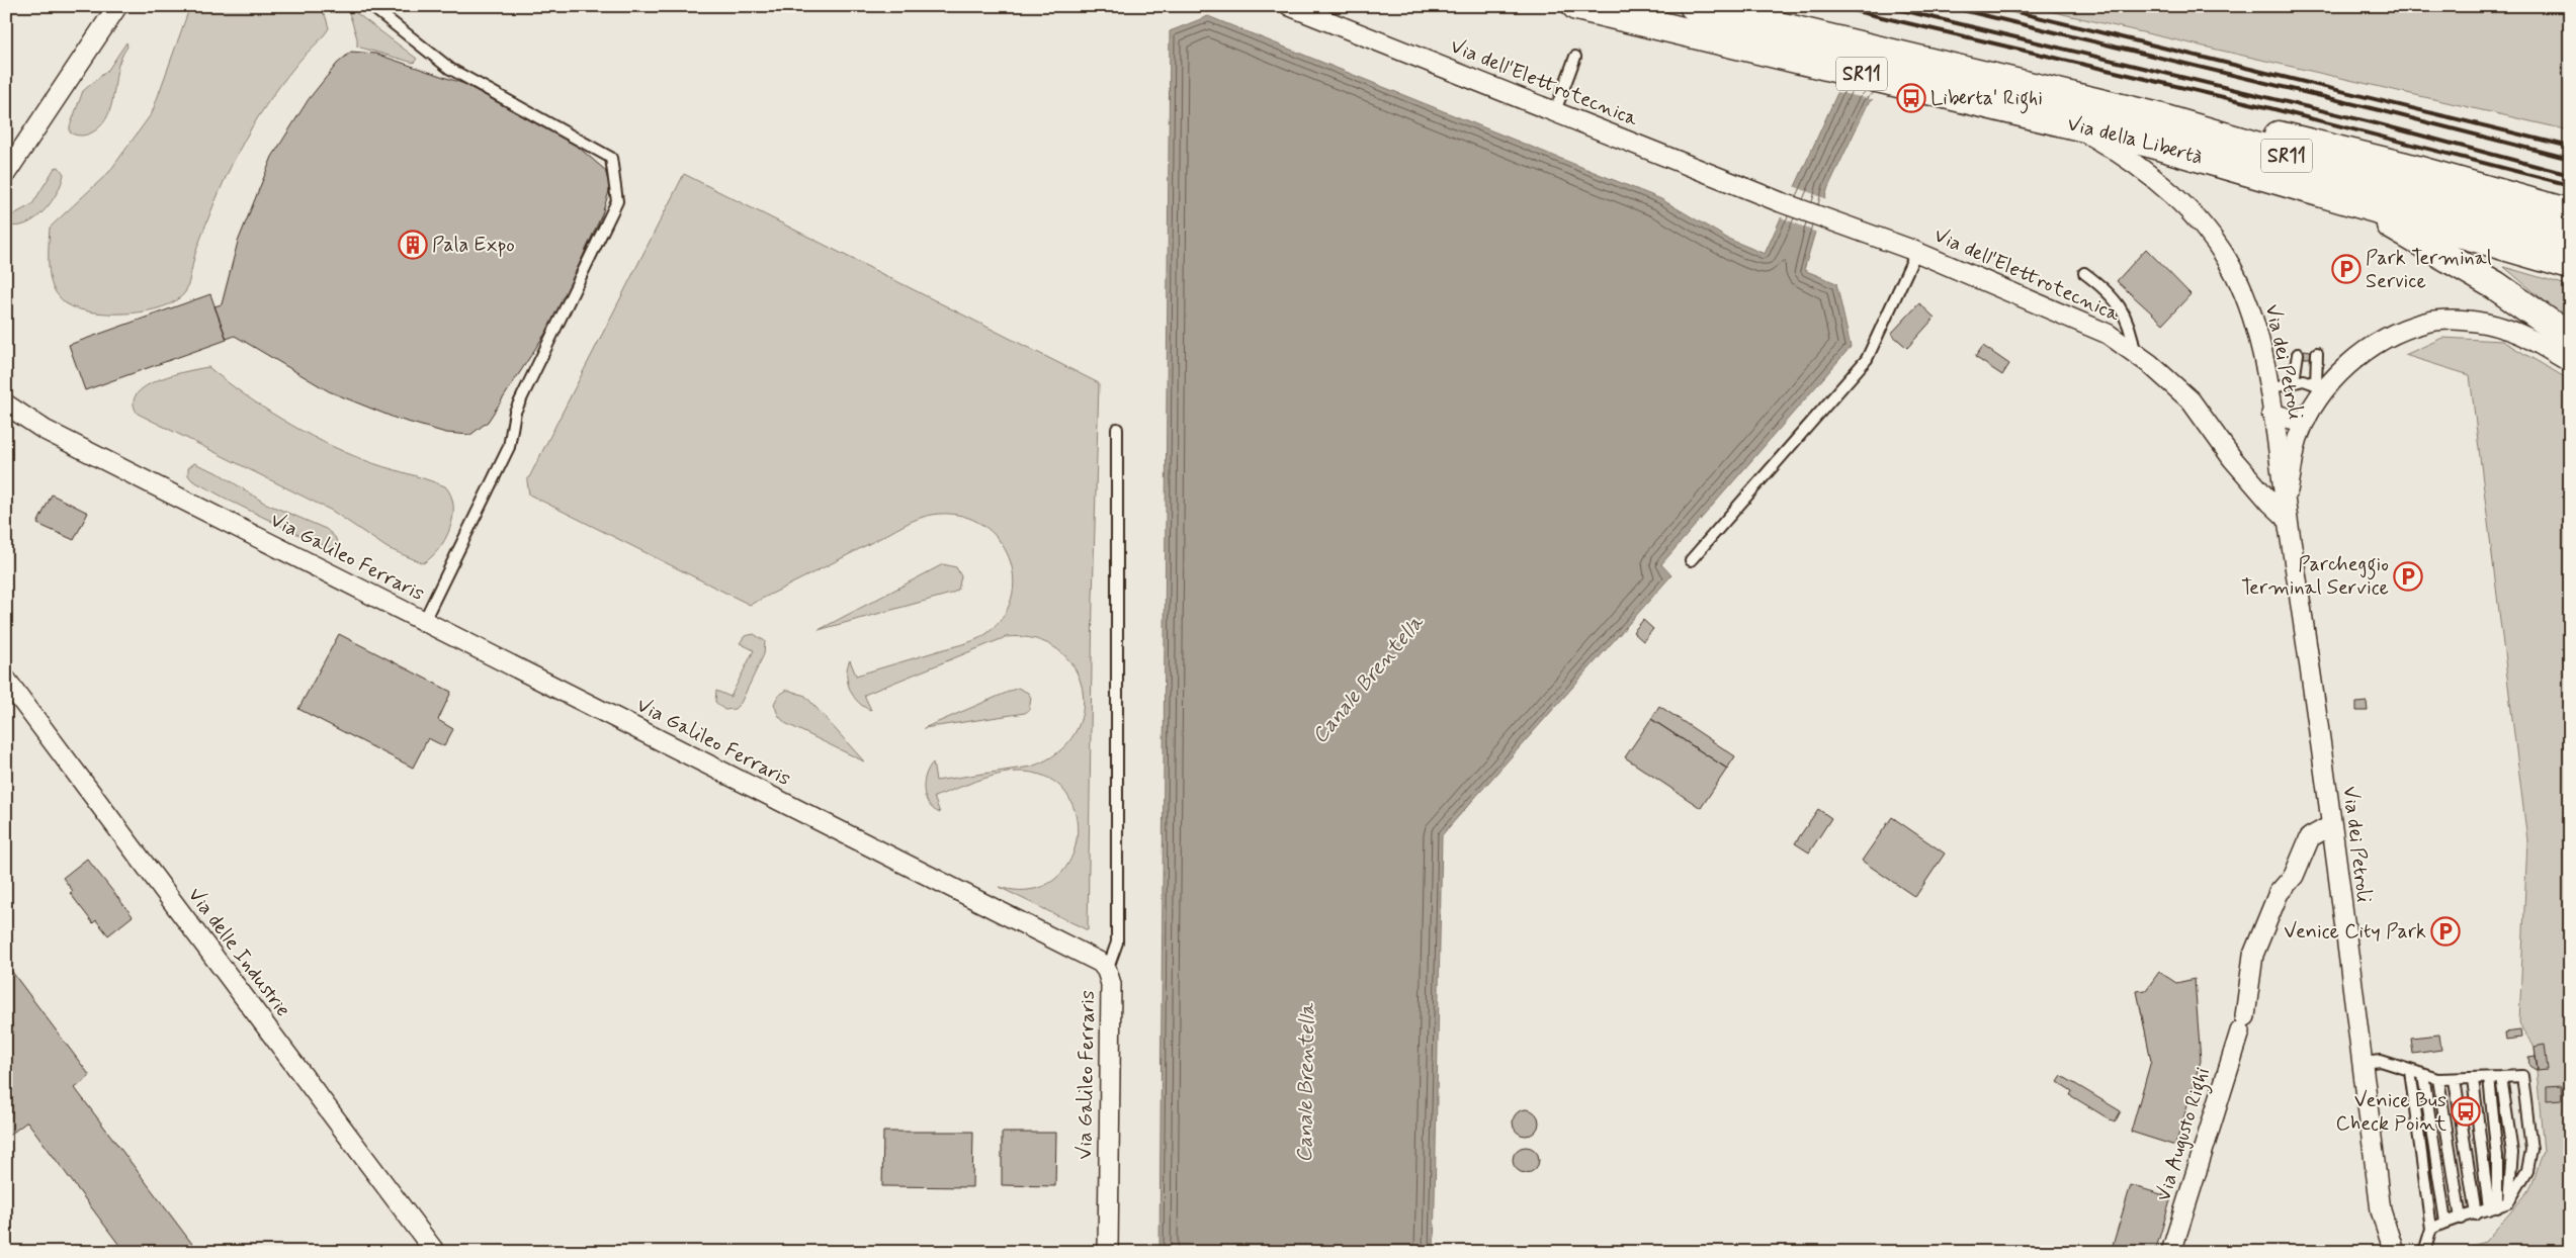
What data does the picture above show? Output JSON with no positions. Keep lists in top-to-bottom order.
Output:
{
  "streets": {
    "highway": ["SR11", "Via della Libertà"],
    "street": [
      "Via dell'Elettrotecnica",
      "Via dei Petroli",
      "Via Galileo Ferraris",
      "Via delle Industrie",
      "Via Augusto Righi"
    ]
  },
  "crossings": [
    ["Via dell'Elettrotecnica", "Via dei Petroli"],
    ["Via della Libertà", "Via dei Petroli"],
    ["Via dei Petroli", "Via Augusto Righi"]
  ],
  "water": ["Canale Brentella"],
  "places": {
    "bus stop": ["Liberta' Righi", "Venice Bus Check Point"],
    "building": ["Pala Expo"],
    "parking": ["Park Terminal Service", "Parcheggio Terminal Service", "Venice City Park"]
  }
}
